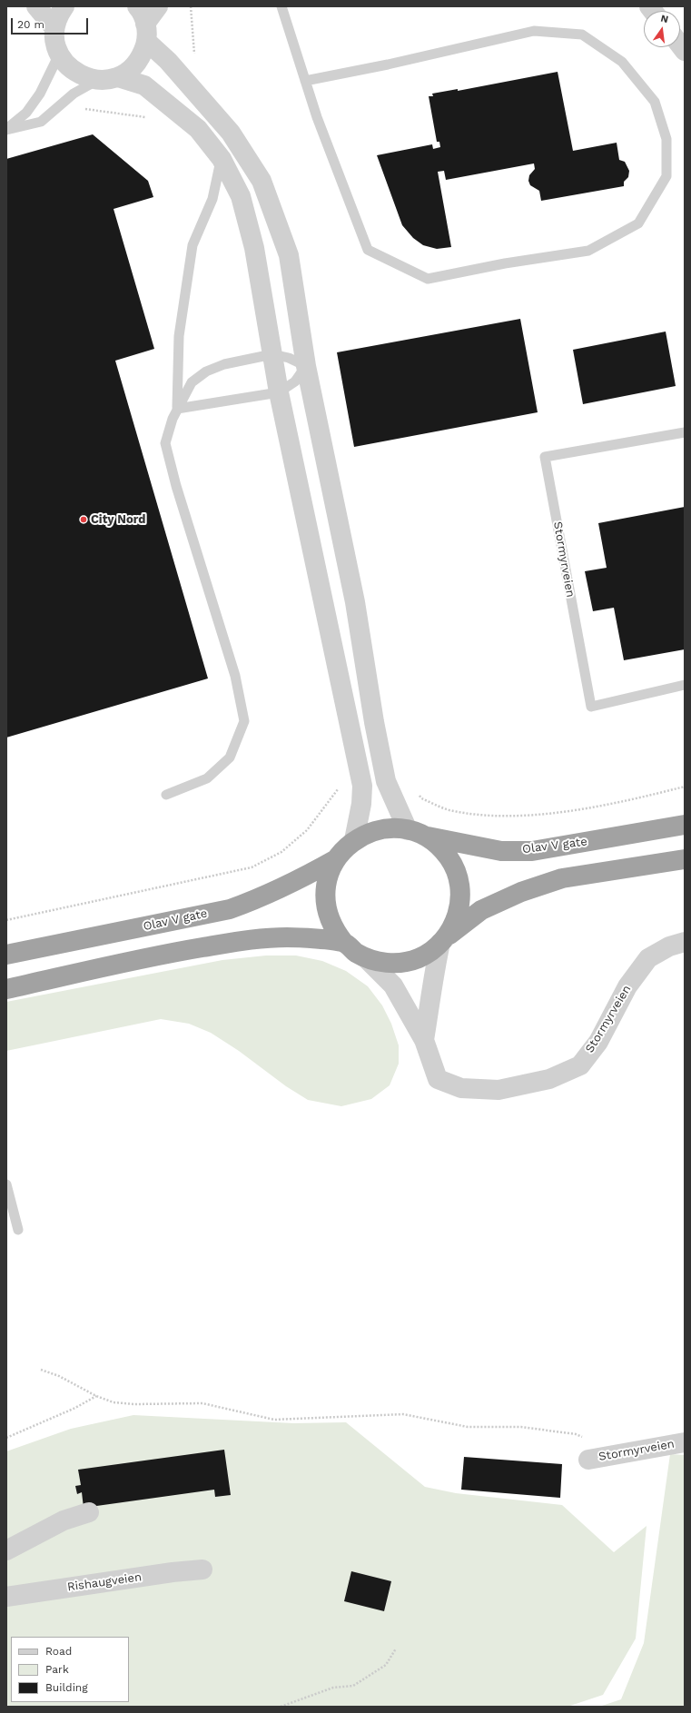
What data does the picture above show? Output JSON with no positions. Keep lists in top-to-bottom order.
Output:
{
  "streets": {
    "highway": ["Olav V gate"],
    "street": ["Stormyrveien", "Rishaugveien"]
  },
  "crossings": [
    ["Stormyrveien", "Olav V gate"]
  ],
  "places": ["City Nord"],
  "legend": ["Road", "Park", "Building"],
  "scale_bar": "20 m",
  "north": "top"
}
